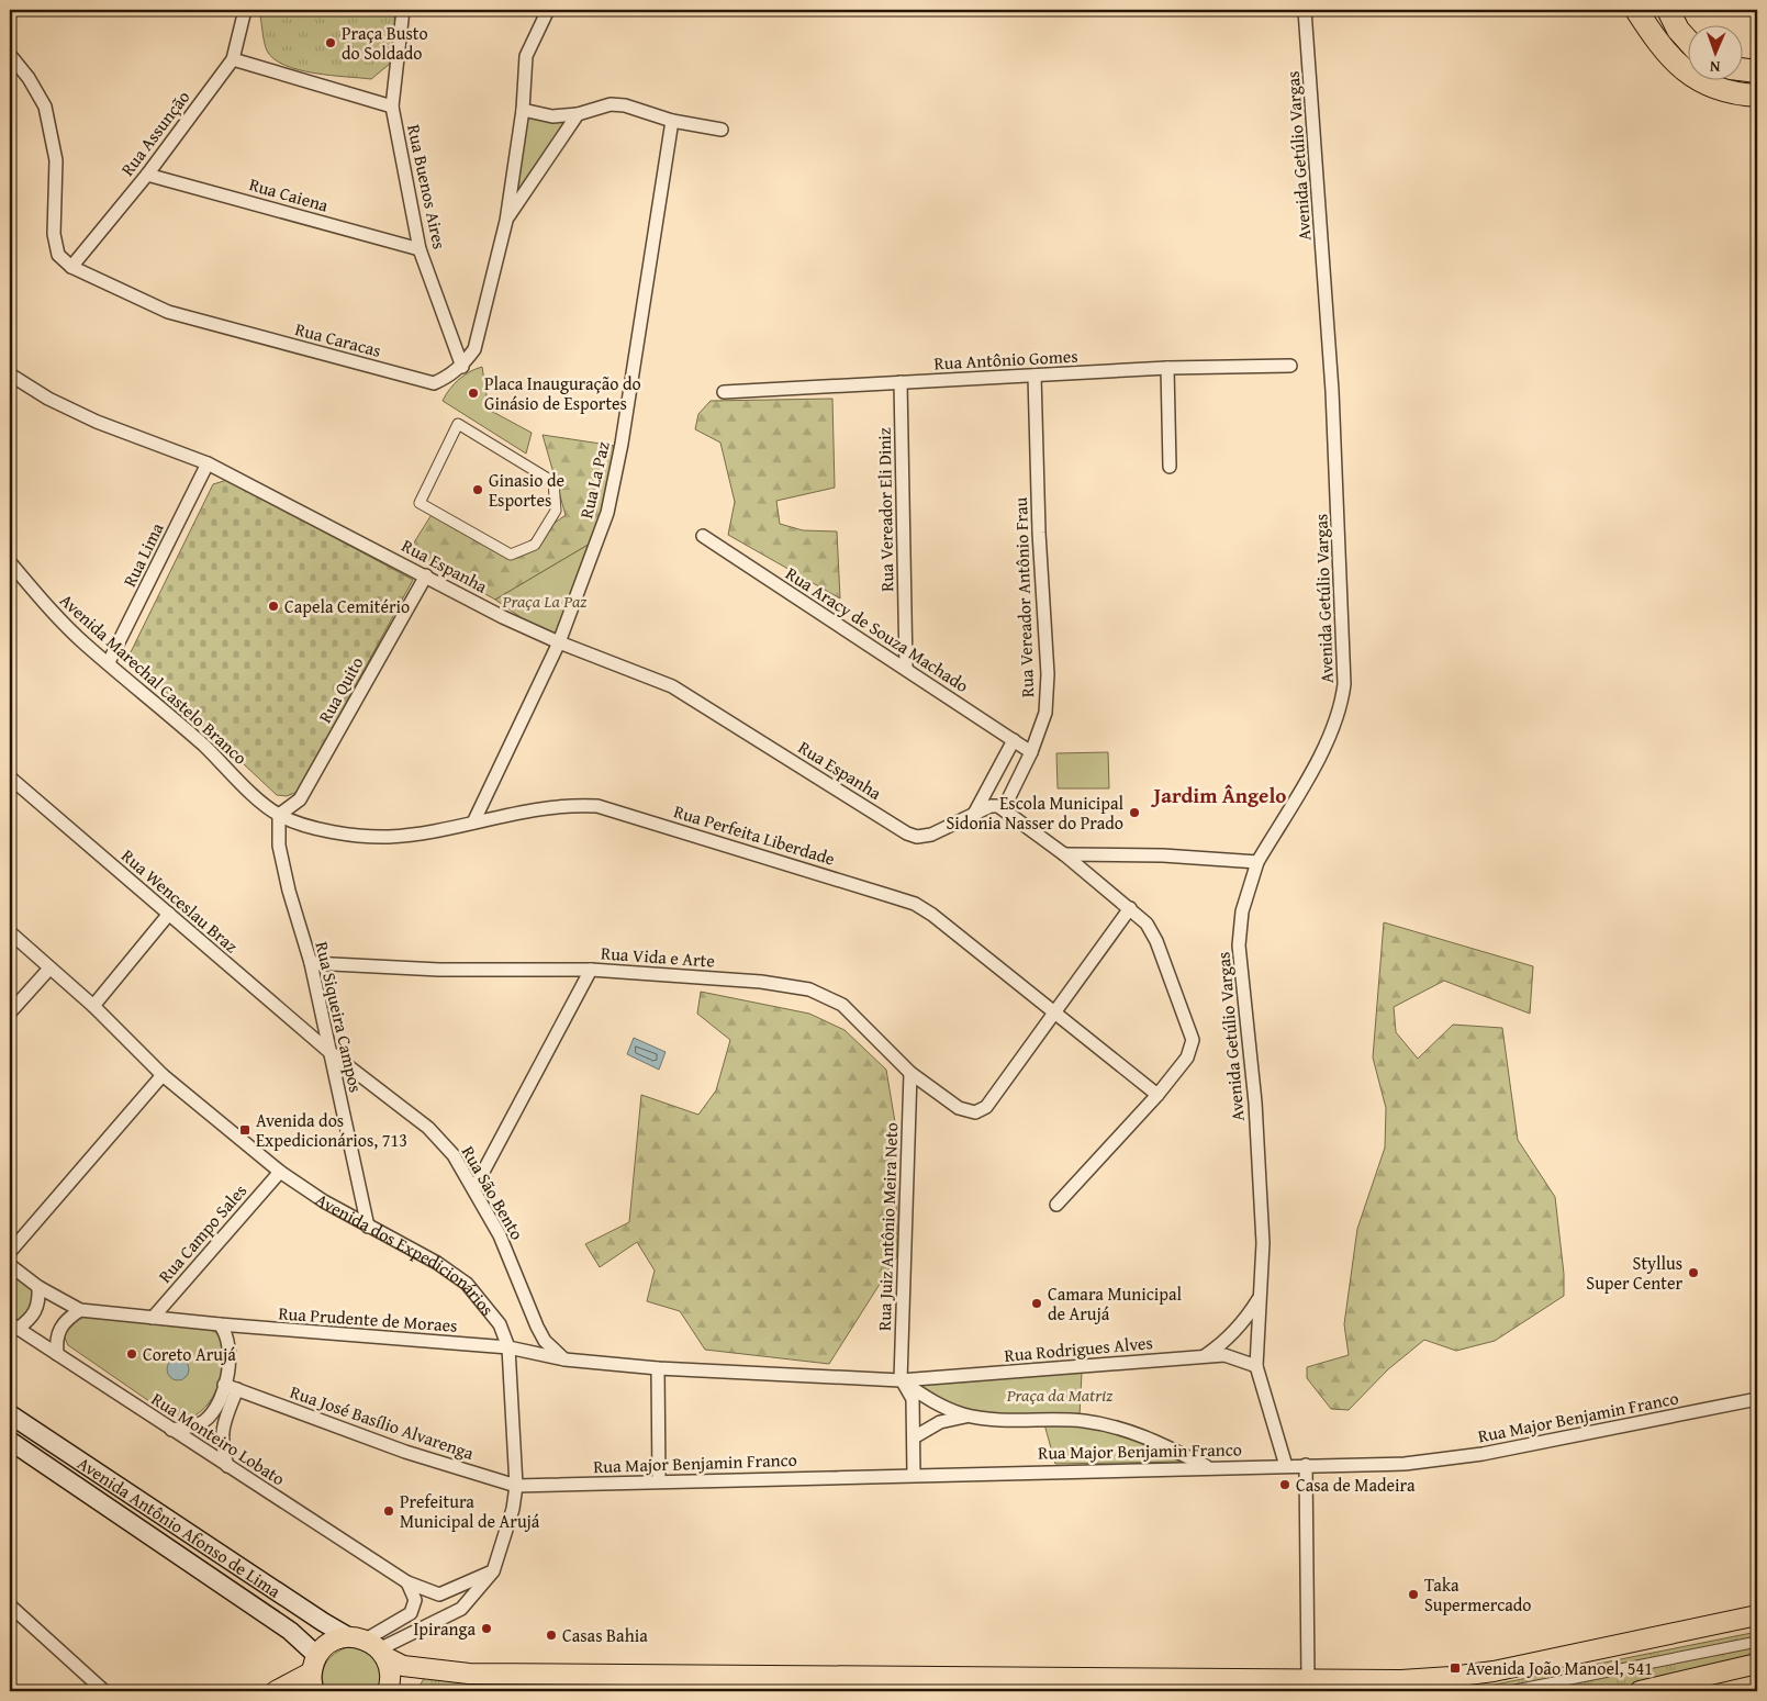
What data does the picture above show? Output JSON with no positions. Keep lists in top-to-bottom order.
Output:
{
  "streets": {
    "main road": ["Avenida Antônio Afonso de Lima"],
    "street": [
      "Rua Assunção",
      "Avenida Getúlio Vargas",
      "Rua Buenos Aires",
      "Rua Caiena",
      "Rua Caracas",
      "Rua Antônio Gomes",
      "Rua La Paz",
      "Rua Vereador Eli Diniz",
      "Rua Lima",
      "Rua Espanha",
      "Rua Vereador Antônio Frau",
      "Rua Aracy de Souza Machado",
      "Avenida Marechal Castelo Branco",
      "Rua Quito",
      "Rua Perfeita Liberdade",
      "Rua Wenceslau Braz",
      "Rua Vida e Arte",
      "Rua Siqueira Campos",
      "Rua São Bento",
      "Rua Juiz Antônio Meira Neto",
      "Rua Campo Sales",
      "Avenida dos Expedicionários",
      "Rua Prudente de Moraes",
      "Rua Rodrigues Alves",
      "Rua Major Benjamin Franco",
      "Rua José Basílio Alvarenga",
      "Rua Monteiro Lobato"
    ]
  },
  "crossings": [
    ["Rua Assunção", "Rua Caiena"],
    ["Rua Assunção", "Rua Caracas"],
    ["Avenida Getúlio Vargas", "Rua Rodrigues Alves"],
    ["Avenida Getúlio Vargas", "Rua Major Benjamin Franco"],
    ["Rua Buenos Aires", "Rua Caiena"],
    ["Rua Buenos Aires", "Rua Caracas"],
    ["Rua Antônio Gomes", "Rua Vereador Eli Diniz"],
    ["Rua Antônio Gomes", "Rua Vereador Antônio Frau"],
    ["Rua La Paz", "Rua Espanha"],
    ["Rua La Paz", "Rua Perfeita Liberdade"],
    ["Rua Vereador Eli Diniz", "Rua Aracy de Souza Machado"],
    ["Rua Lima", "Rua Espanha"],
    ["Rua Lima", "Avenida Marechal Castelo Branco"],
    ["Rua Espanha", "Rua Vereador Antônio Frau"],
    ["Rua Espanha", "Rua Quito"],
    ["Rua Vereador Antônio Frau", "Rua Aracy de Souza Machado"],
    ["Avenida Marechal Castelo Branco", "Rua Quito"],
    ["Avenida Marechal Castelo Branco", "Rua Perfeita Liberdade"],
    ["Avenida Marechal Castelo Branco", "Rua Siqueira Campos"],
    ["Rua Quito", "Rua Perfeita Liberdade"],
    ["Rua Quito", "Rua Siqueira Campos"],
    ["Rua Perfeita Liberdade", "Rua Vida e Arte"],
    ["Rua Perfeita Liberdade", "Rua Siqueira Campos"],
    ["Rua Wenceslau Braz", "Rua Siqueira Campos"],
    ["Rua Wenceslau Braz", "Rua São Bento"],
    ["Rua Vida e Arte", "Rua Siqueira Campos"],
    ["Rua Vida e Arte", "Rua Juiz Antônio Meira Neto"],
    ["Rua Siqueira Campos", "Rua São Bento"],
    ["Rua Siqueira Campos", "Avenida dos Expedicionários"],
    ["Rua São Bento", "Rua Prudente de Moraes"],
    ["Rua Juiz Antônio Meira Neto", "Rua Prudente de Moraes"],
    ["Rua Juiz Antônio Meira Neto", "Rua Rodrigues Alves"],
    ["Rua Campo Sales", "Avenida dos Expedicionários"],
    ["Rua Campo Sales", "Rua Prudente de Moraes"],
    ["Avenida dos Expedicionários", "Rua Prudente de Moraes"],
    ["Avenida dos Expedicionários", "Rua Major Benjamin Franco"],
    ["Avenida dos Expedicionários", "Rua José Basílio Alvarenga"],
    ["Avenida dos Expedicionários", "Rua Monteiro Lobato"],
    ["Avenida dos Expedicionários", "Avenida Antônio Afonso de Lima"],
    ["Rua Prudente de Moraes", "Rua Rodrigues Alves"],
    ["Rua Major Benjamin Franco", "Rua José Basílio Alvarenga"]
  ],
  "districts": ["Jardim Ângelo"],
  "parks": ["Praça La Paz", "Praça da Matriz"],
  "places": {
    "other": [
      "Praça Busto do Soldado",
      "Placa Inauguração do Ginásio de Esportes",
      "Ginasio de Esportes",
      "Capela Cemitério",
      "Escola Municipal Sidonia Nasser do Prado",
      "Styllus Super Center",
      "Camara Municipal de Arujá",
      "Coreto Arujá",
      "Casa de Madeira",
      "Prefeitura Municipal de Arujá",
      "Taka Supermercado",
      "Ipiranga",
      "Casas Bahia"
    ],
    "transit": ["Avenida dos Expedicionários, 713", "Avenida João Manoel, 541"]
  },
  "north": "bottom"
}
